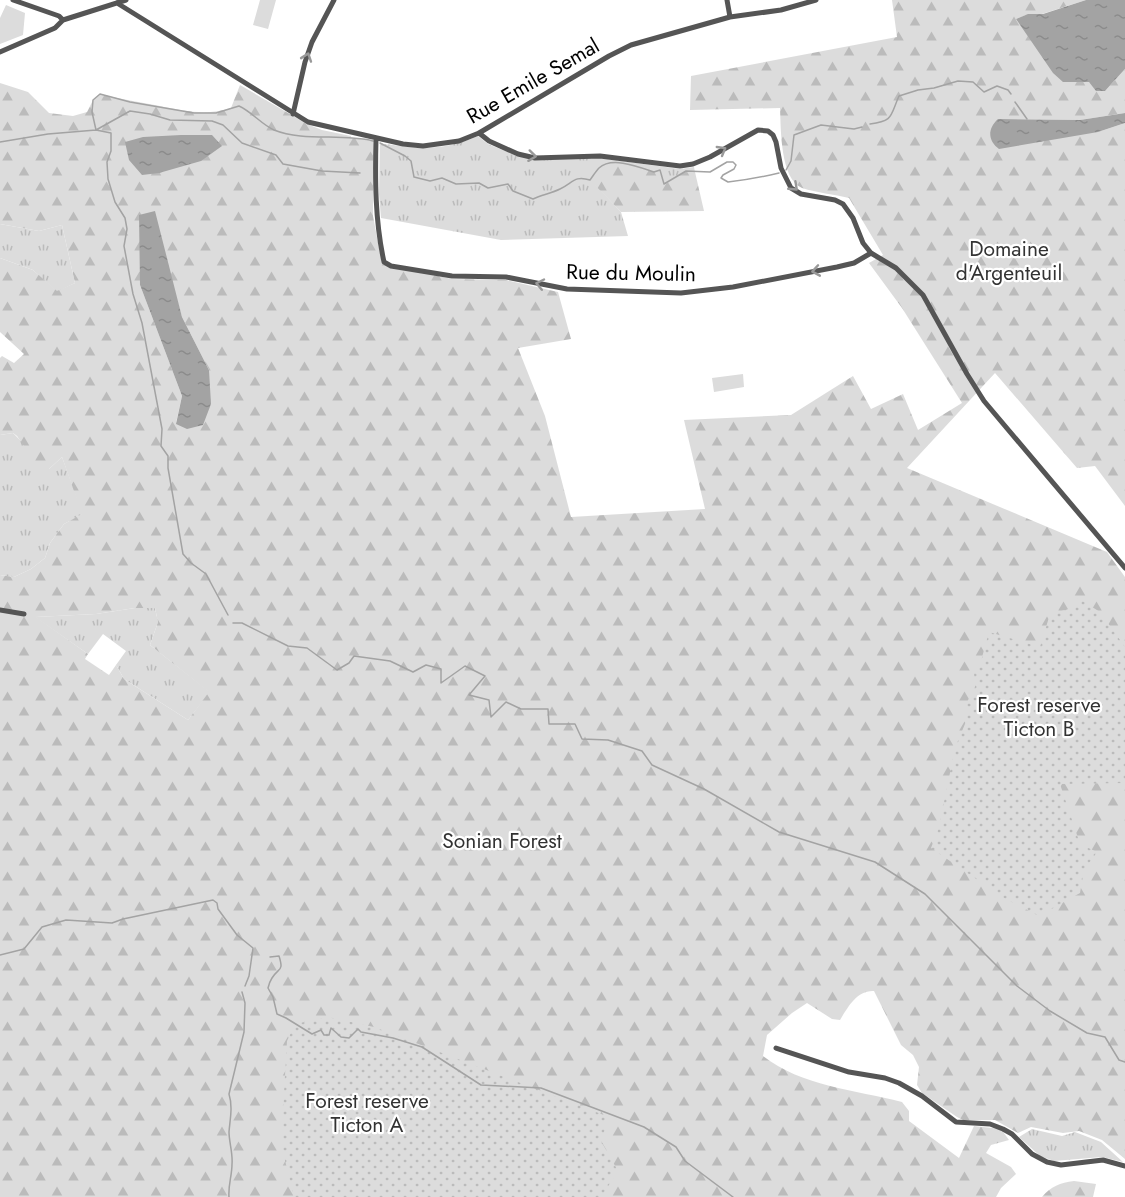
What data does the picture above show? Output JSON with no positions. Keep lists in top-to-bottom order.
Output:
{
  "streets": {
    "street": ["Rue Emile Semal", "Rue du Moulin"]
  },
  "crossings": [
    ["Rue Emile Semal", "Rue du Moulin"]
  ],
  "one_way": ["Rue du Moulin"],
  "parks": [
    "Domaine d'Argenteuil",
    "Forest reserve Ticton B",
    "Sonian Forest",
    "Forest reserve Ticton A"
  ]
}
